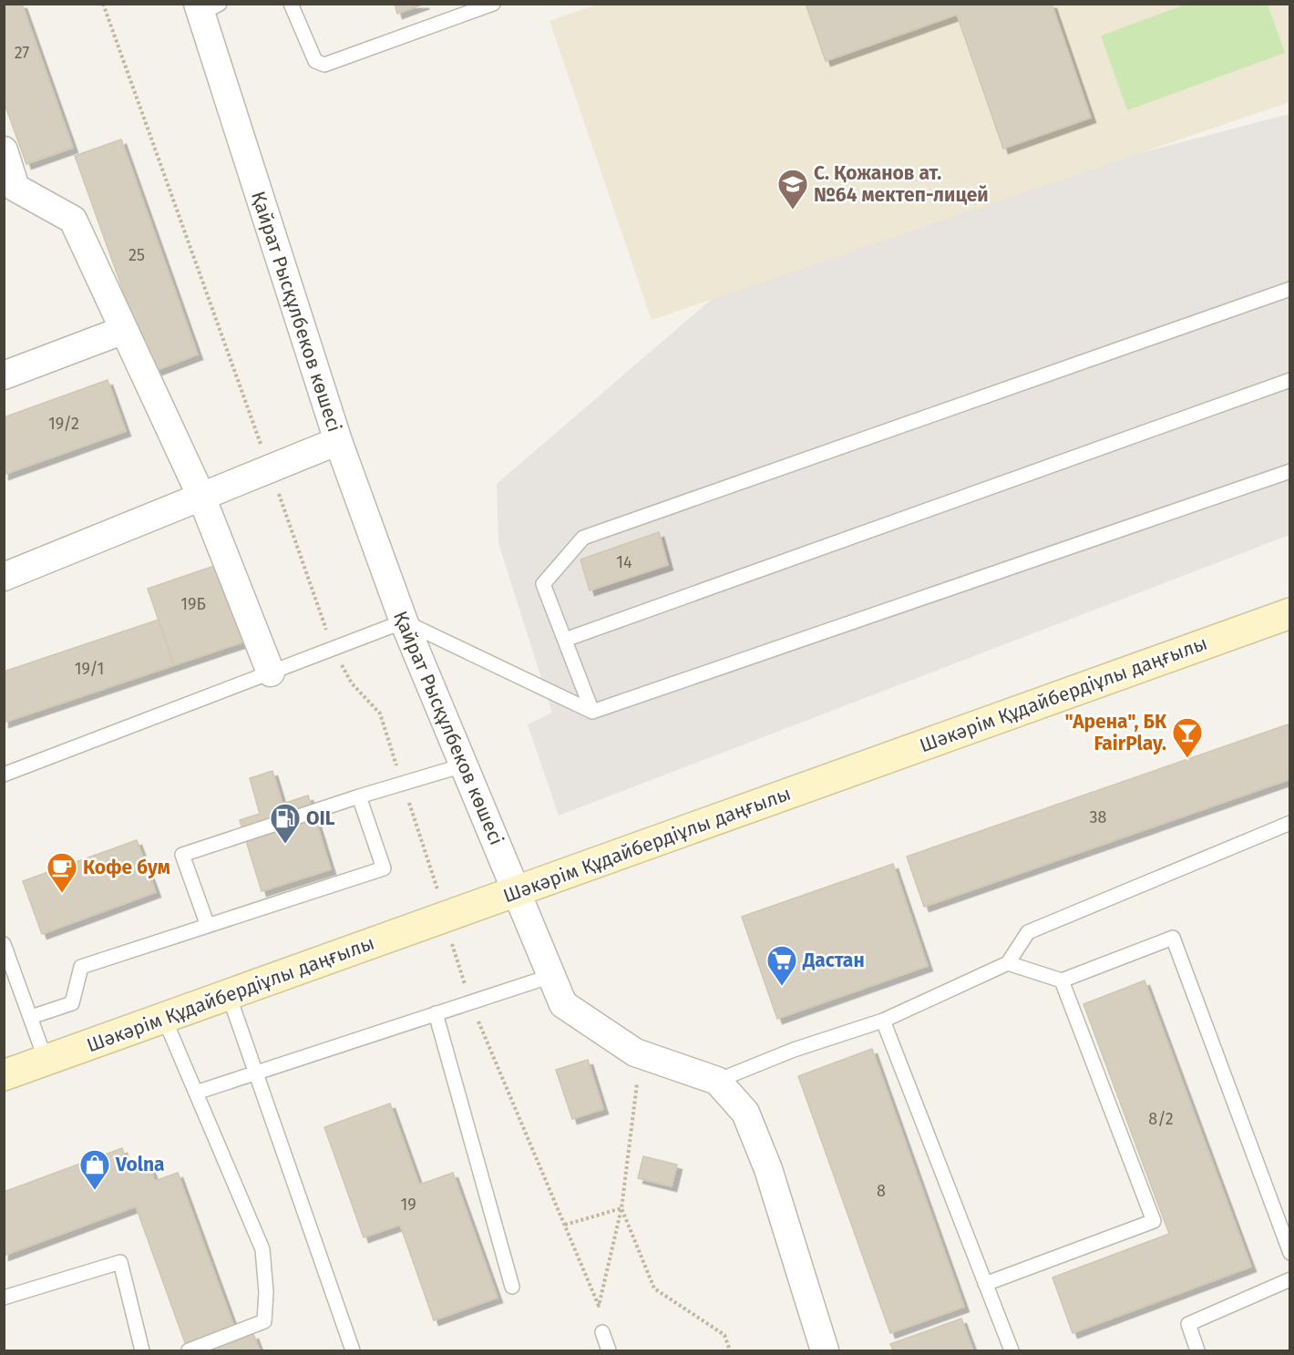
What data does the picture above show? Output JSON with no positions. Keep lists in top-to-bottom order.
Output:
{
  "streets": {
    "main road": ["Шәкәрім Құдайбердіұлы даңғылы"],
    "street": ["Қайрат Рысқұлбеков көшесі"]
  },
  "crossings": [
    ["Қайрат Рысқұлбеков көшесі", "Шәкәрім Құдайбердіұлы даңғылы"]
  ],
  "places": {
    "school or university": ["С. Қожанов ат. №64 мектеп-лицей"],
    "bar": ["\"Арена\", БК FairPlay."],
    "fuel station": ["OIL"],
    "cafe": ["Кофе бум"],
    "supermarket": ["Дастан"],
    "shop": ["Volna"]
  },
  "house_numbers": [
    "27",
    "25",
    "19/2",
    "14",
    "19Б",
    "19/1",
    "38",
    "8/2",
    "8",
    "19"
  ]
}
